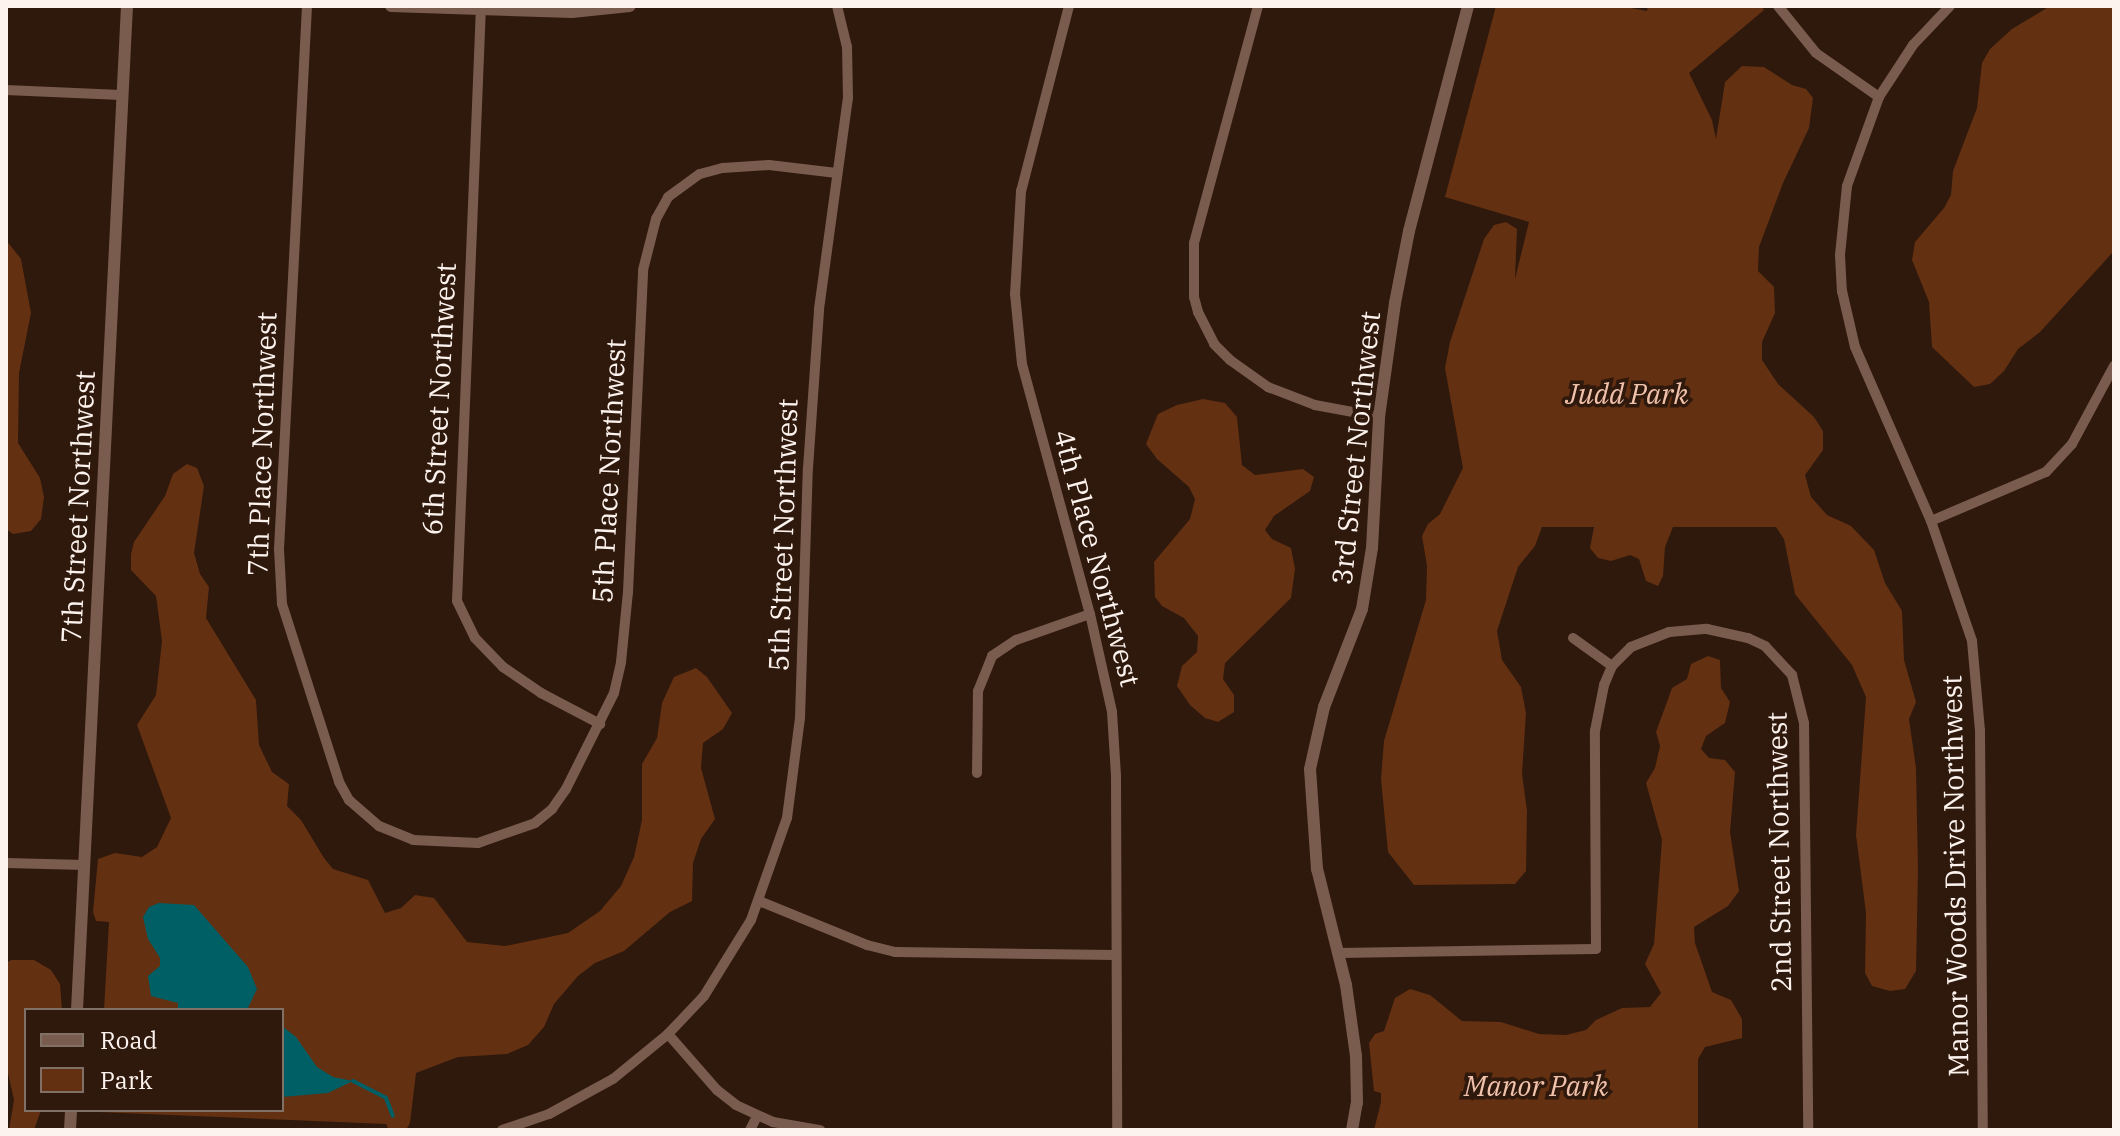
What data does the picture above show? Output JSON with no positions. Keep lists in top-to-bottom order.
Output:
{
  "streets": {
    "street": [
      "6th Street Northwest",
      "7th Place Northwest",
      "3rd Street Northwest",
      "5th Place Northwest",
      "7th Street Northwest",
      "5th Street Northwest",
      "4th Place Northwest",
      "2nd Street Northwest",
      "Manor Woods Drive Northwest"
    ]
  },
  "crossings": [
    ["6th Street Northwest", "5th Place Northwest"],
    ["7th Place Northwest", "5th Place Northwest"],
    ["5th Place Northwest", "5th Street Northwest"]
  ],
  "parks": ["Judd Park", "Manor Park"],
  "legend": ["Road", "Park"]
}
